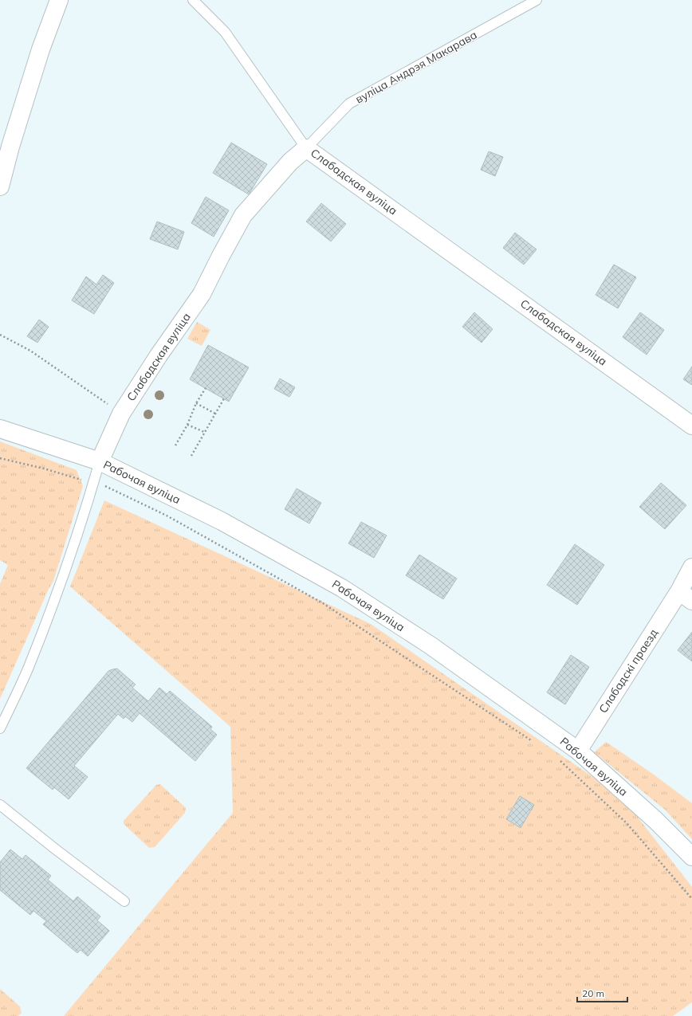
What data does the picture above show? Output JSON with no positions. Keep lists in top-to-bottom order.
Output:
{
  "streets": {
    "street": ["Слабадская вуліца", "Рабочая вуліца", "Слабадскі праезд"],
    "lane": ["вуліца Андрэя Макарава"]
  },
  "crossings": [
    ["вуліца Андрэя Макарава", "Слабадская вуліца"],
    ["Слабадская вуліца", "Рабочая вуліца"],
    ["Рабочая вуліца", "Слабадскі праезд"]
  ],
  "scale_bar": "20 m"
}
